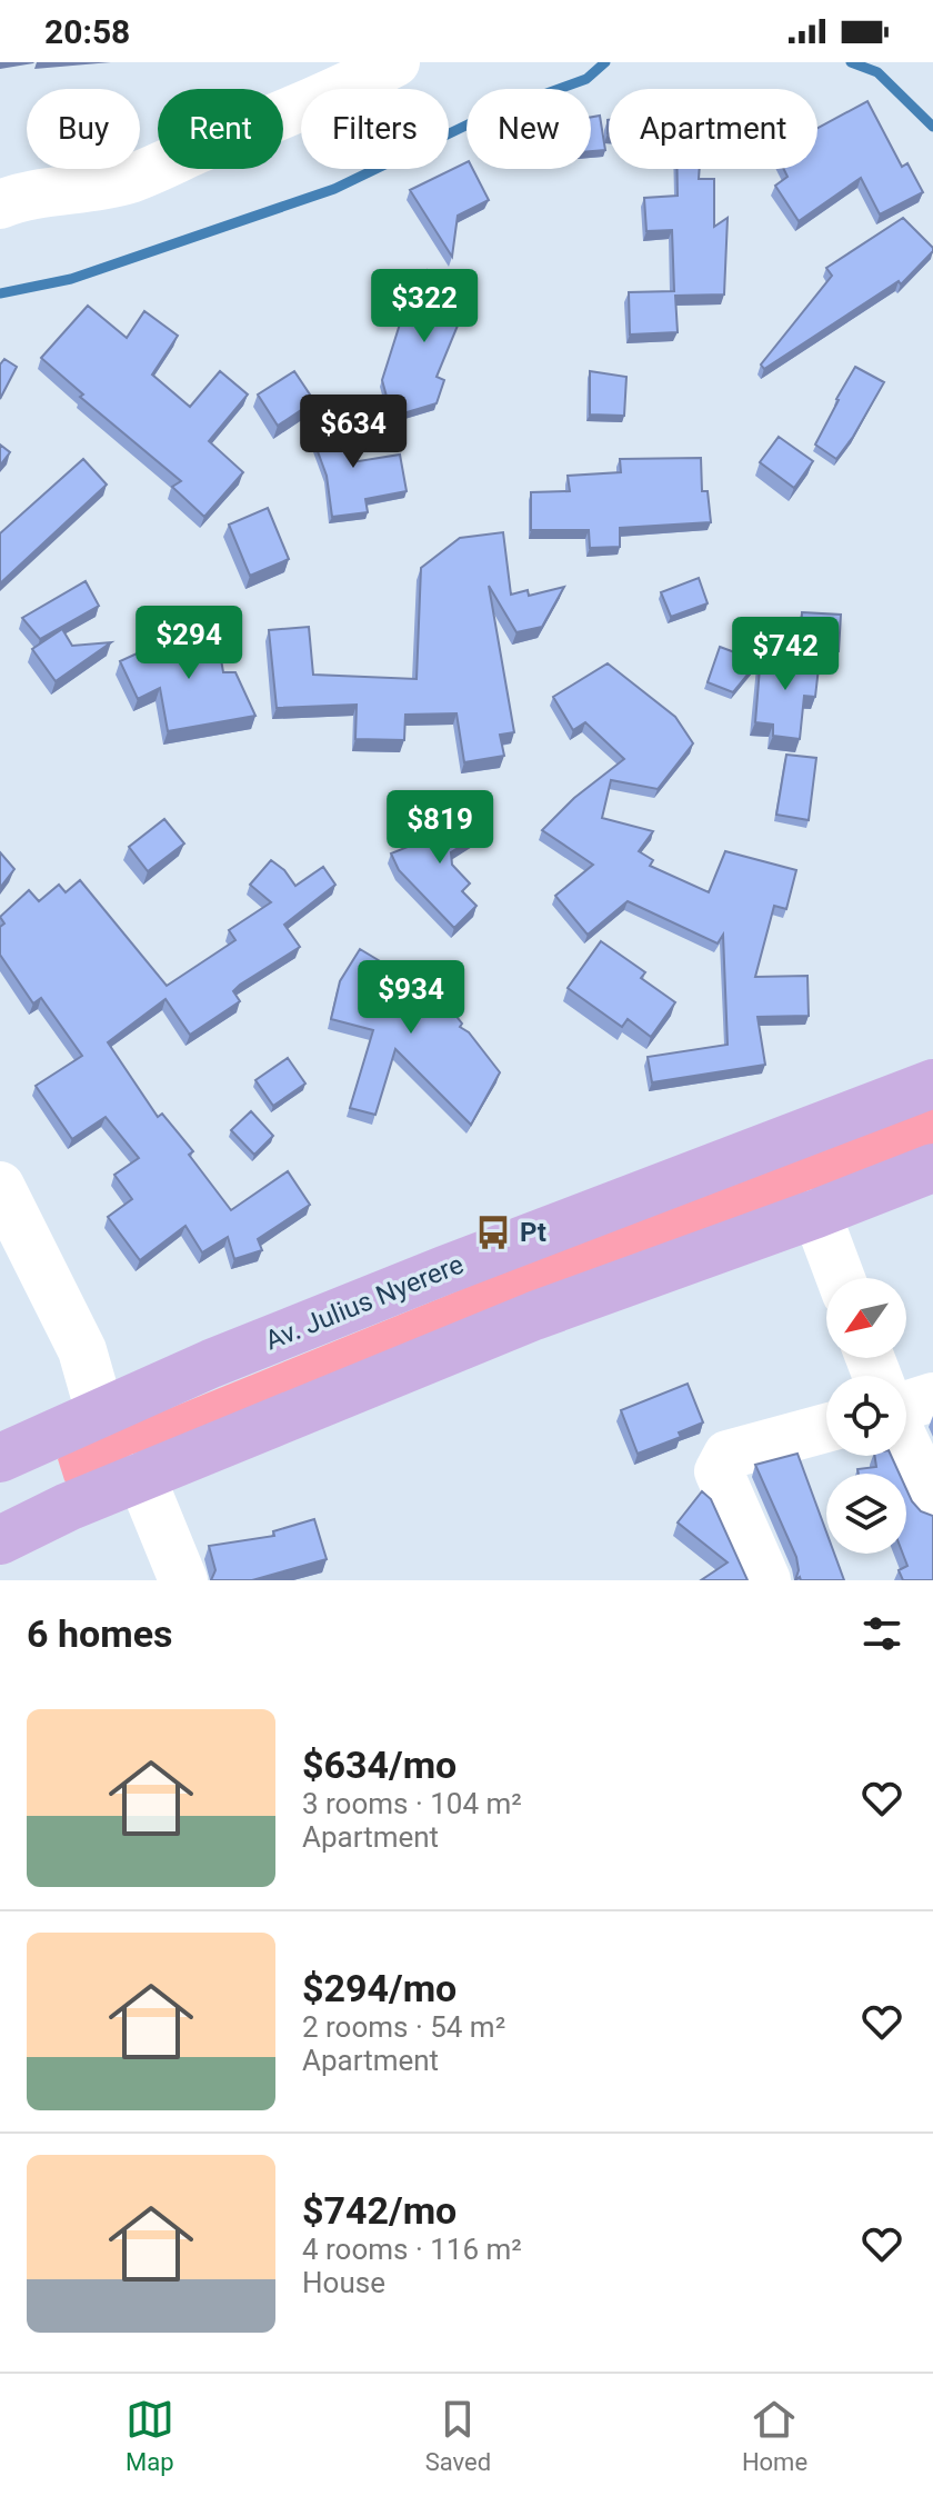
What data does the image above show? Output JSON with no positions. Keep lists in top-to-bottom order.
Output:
{
  "streets": {
    "main road": ["Av. Julius Nyerere"]
  },
  "places": {
    "bus stop": ["Pt"]
  },
  "north": "bottom left",
  "page": {
    "status": "20:58",
    "chip": [
      "Buy",
      "Rent",
      "Filters",
      "New",
      "Apartment"
    ],
    "price": [
      "$322",
      "$634",
      "$294",
      "$742",
      "$819",
      "$934"
    ],
    "heading": "6 homes",
    "list": [
      {
        "name": "$634/mo",
        "note": "3 rooms · 104 m² · Apartment"
      },
      {
        "name": "$294/mo",
        "note": "2 rooms · 54 m² · Apartment"
      },
      {
        "name": "$742/mo",
        "note": "4 rooms · 116 m² · House"
      }
    ],
    "tabs": ["Map", "Saved", "Home"]
  }
}
